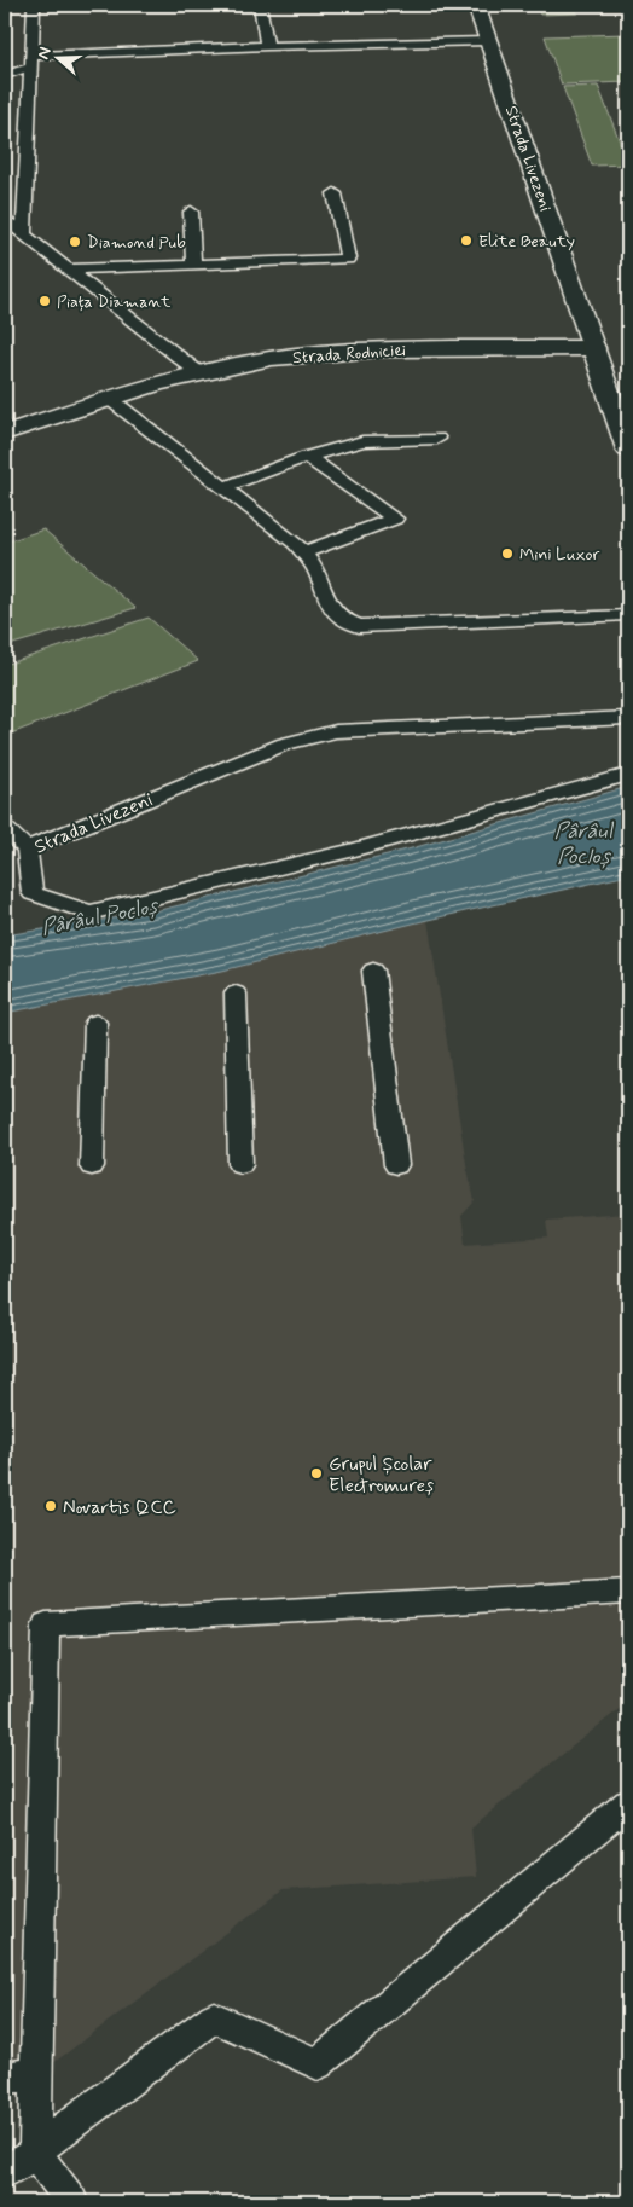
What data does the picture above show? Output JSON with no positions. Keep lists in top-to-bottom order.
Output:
{
  "streets": {
    "main road": ["Strada Livezeni", "Strada Rodniciei"]
  },
  "crossings": [
    ["Strada Livezeni", "Strada Rodniciei"]
  ],
  "water": ["Pârâul Pocloș"],
  "places": [
    "Elite Beauty",
    "Diamond Pub",
    "Piața Diamant",
    "Mini Luxor",
    "Grupul Școlar Electromureș",
    "Novartis QCC"
  ],
  "north": "left"
}
